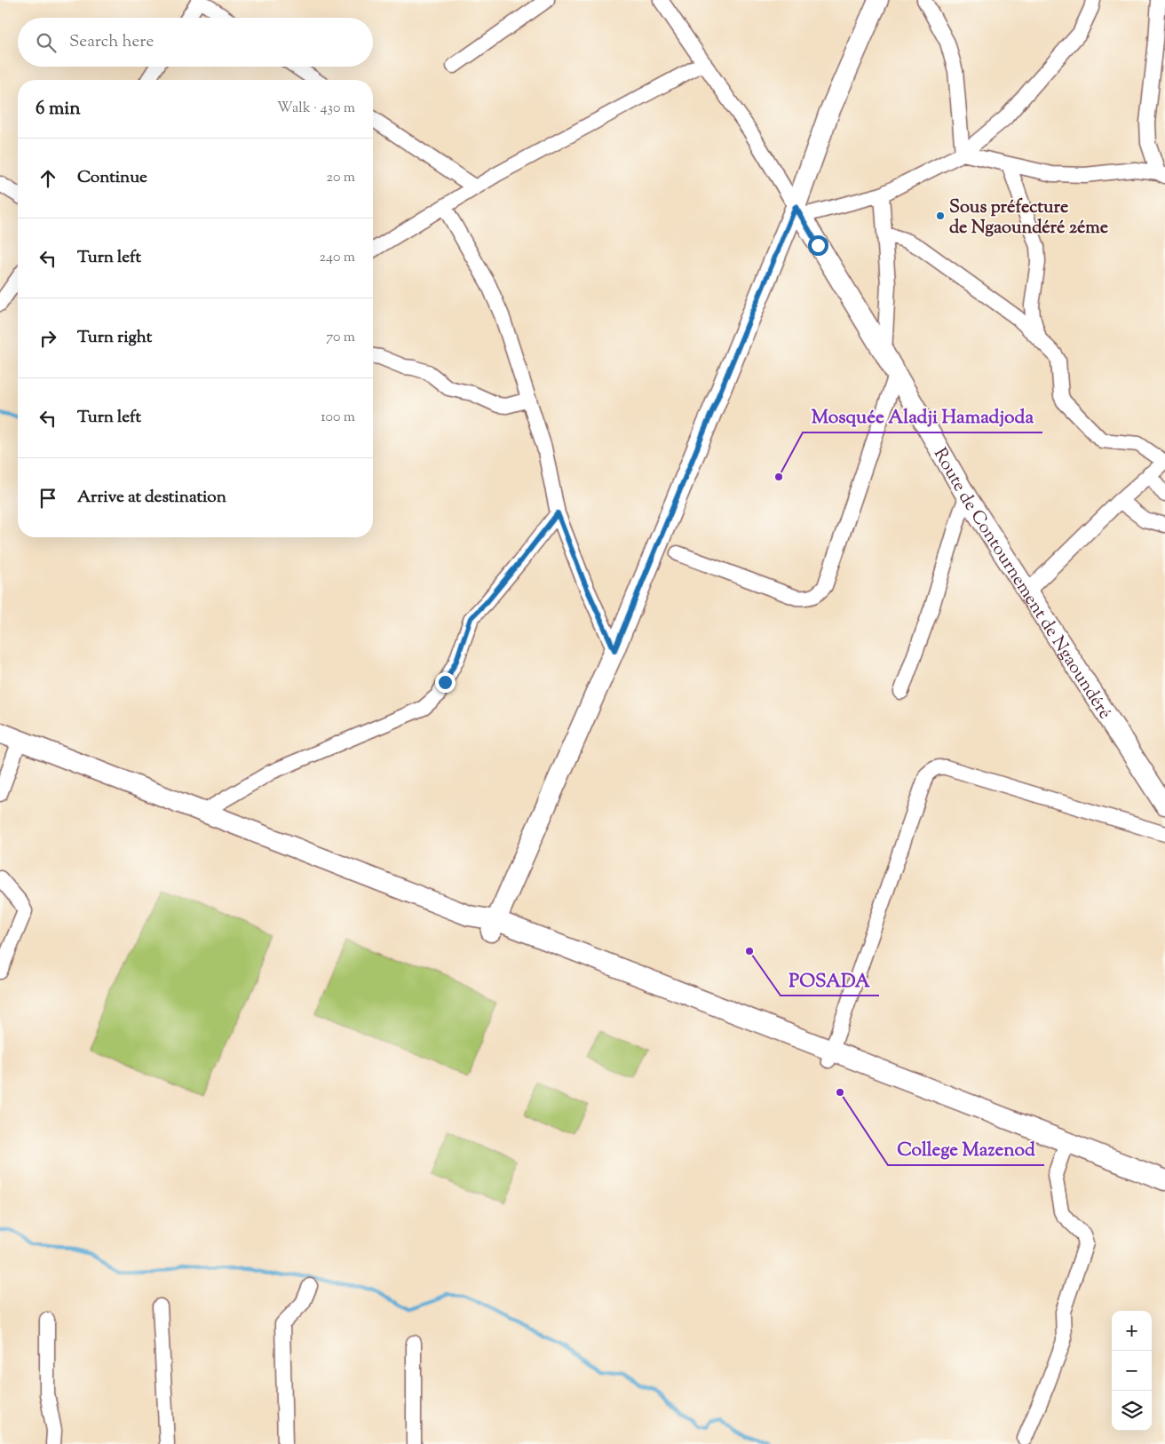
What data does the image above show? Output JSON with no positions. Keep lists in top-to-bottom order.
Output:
{
  "streets": {
    "street": ["Route de Contournement de Ngaoundéré"]
  },
  "places": [
    "Sous préfecture de Ngaoundéré 2éme",
    "Mosquée Aladji Hamadjoda",
    "POSADA",
    "College Mazenod"
  ],
  "page": {
    "search": "Search here",
    "heading": ["6 min", "Walk · 430 m"],
    "list": [
      ["Continue", "20 m"],
      ["Turn left", "240 m"],
      ["Turn right", "70 m"],
      ["Turn left", "100 m"],
      "Arrive at destination"
    ],
    "map_buttons": ["+", "−"]
  }
}
